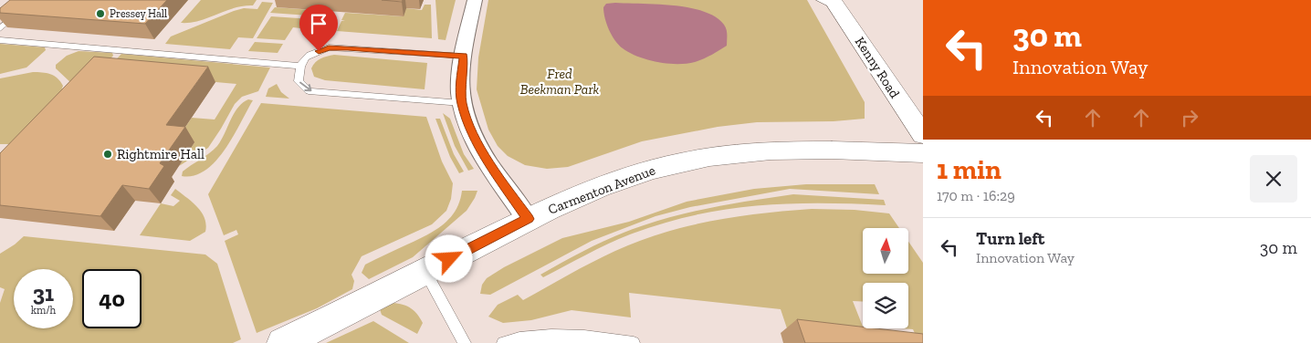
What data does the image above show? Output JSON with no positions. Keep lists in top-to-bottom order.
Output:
{
  "streets": {
    "street": ["Kenny Road", "Carmenton Avenue"]
  },
  "parks": ["Fred Beekman Park"],
  "places": ["Pressey Hall", "Rightmire Hall"],
  "north": "top",
  "page": {
    "turn": ["30 m", "Innovation Way"],
    "heading": ["1 min", "170 m · 16:29"],
    "list": [
      {
        "name": "Turn left",
        "note": "Innovation Way",
        "value": "30 m"
      }
    ],
    "speed": "31 km/h",
    "limit": "40"
  }
}
